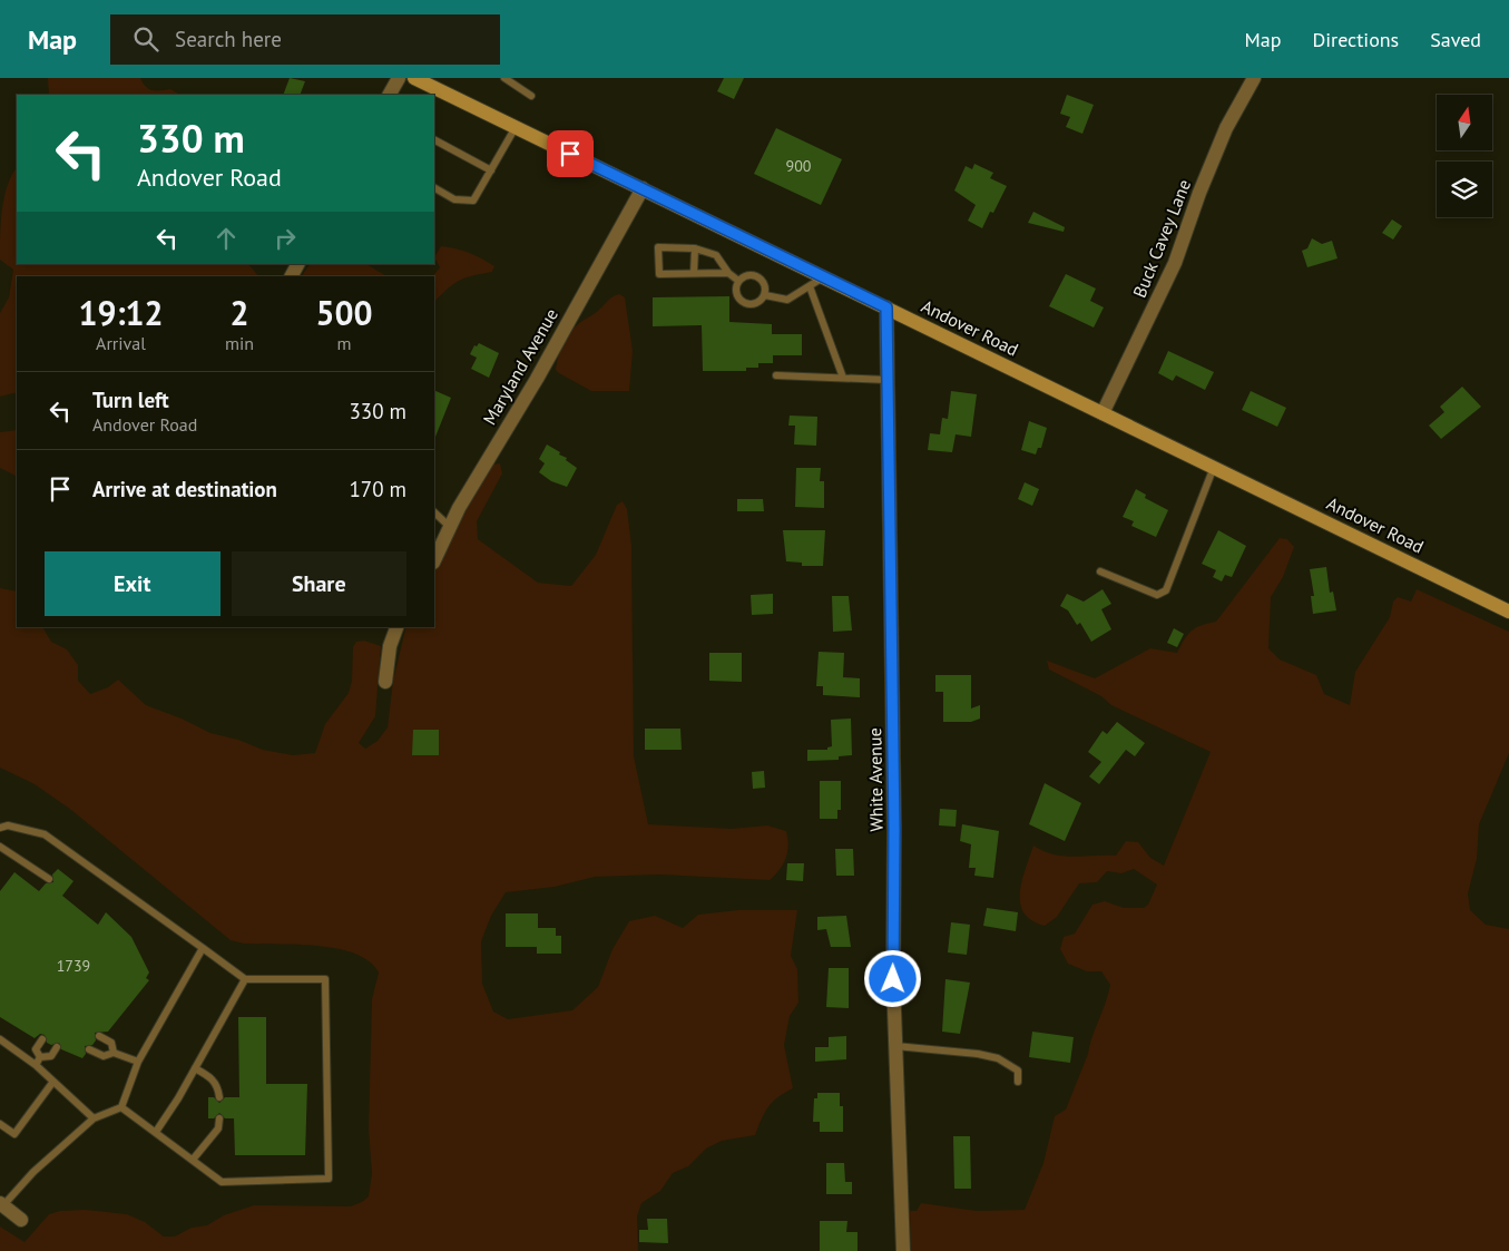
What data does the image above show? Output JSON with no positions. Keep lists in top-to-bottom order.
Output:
{
  "streets": {
    "street": [
      "Buck Cavey Lane",
      "Andover Road",
      "Maryland Avenue",
      "White Avenue"
    ]
  },
  "crossings": [
    ["Buck Cavey Lane", "Andover Road"],
    ["Andover Road", "Maryland Avenue"],
    ["Andover Road", "White Avenue"]
  ],
  "house_numbers": ["900", "1739"],
  "north": "top",
  "page": {
    "header": "Map",
    "search": "Search here",
    "nav": ["Map", "Directions", "Saved"],
    "turn": ["330 m", "Andover Road"],
    "eta": [
      "19:12",
      "Arrival",
      "2",
      "min",
      "500",
      "m"
    ],
    "list": [
      {
        "name": "Turn left",
        "note": "Andover Road",
        "value": "330 m"
      },
      {
        "name": "Arrive at destination",
        "value": "170 m"
      }
    ],
    "buttons": ["Exit", "Share"]
  }
}
